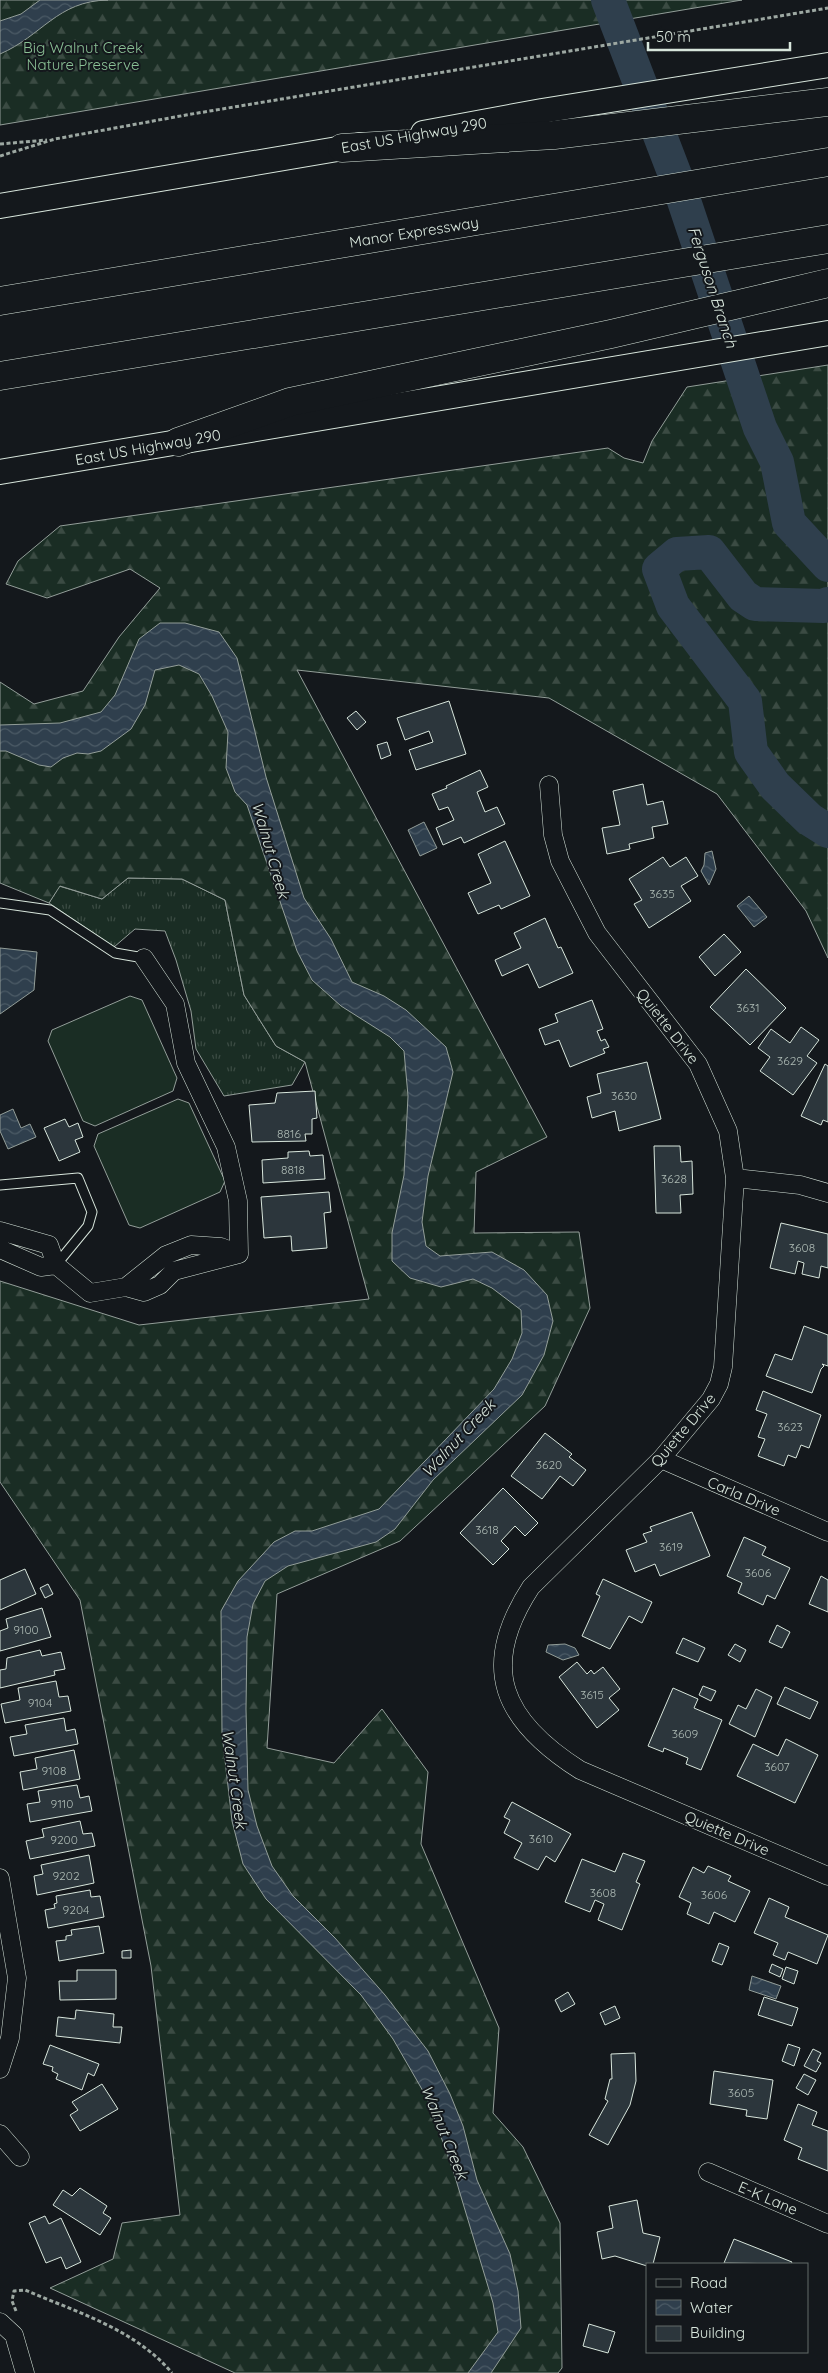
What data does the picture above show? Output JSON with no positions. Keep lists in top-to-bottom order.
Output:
{
  "streets": {
    "highway": ["Manor Expressway"],
    "main road": ["East US Highway 290"],
    "street": ["Quiette Drive", "Carla Drive", "E-K Lane"]
  },
  "crossings": [
    ["Quiette Drive", "Carla Drive"]
  ],
  "water": ["Ferguson Branch", "Walnut Creek"],
  "parks": ["Big Walnut Creek Nature Preserve"],
  "house_numbers": [
    "3635",
    "3631",
    "3629",
    "3630",
    "8816",
    "8818",
    "3628",
    "3608",
    "3623",
    "3620",
    "3618",
    "3619",
    "3606",
    "9100",
    "3615",
    "9104",
    "3609",
    "3607",
    "9108",
    "9110",
    "3610",
    "9200",
    "9202",
    "3608",
    "3606",
    "9204",
    "3605"
  ],
  "legend": ["Road", "Water", "Building"],
  "scale_bar": "50 m"
}
